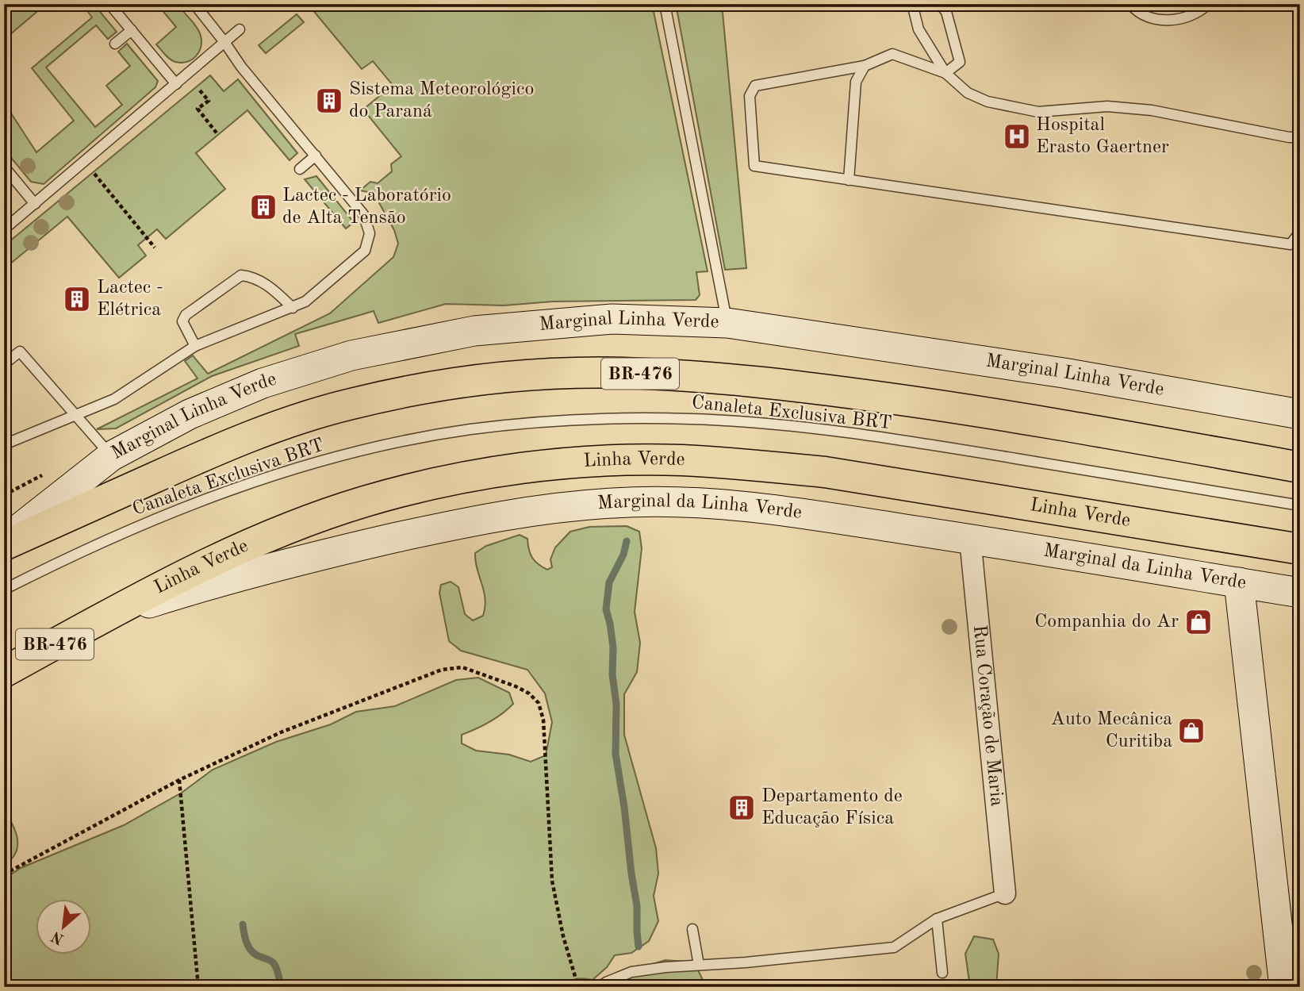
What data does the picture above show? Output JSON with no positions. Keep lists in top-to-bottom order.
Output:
{
  "streets": {
    "highway": ["BR-476", "Linha Verde"],
    "main road": ["Marginal Linha Verde", "Marginal da Linha Verde"],
    "street": ["Rua Coração de Maria"],
    "lane": ["Canaleta Exclusiva BRT"]
  },
  "crossings": [
    ["Marginal Linha Verde", "BR-476"],
    ["Linha Verde", "Marginal da Linha Verde"],
    ["Marginal da Linha Verde", "Rua Coração de Maria"]
  ],
  "places": {
    "building": [
      "Sistema Meteorológico do Paraná",
      "Lactec - Laboratório de Alta Tensão",
      "Lactec - Elétrica",
      "Departamento de Educação Física"
    ],
    "hospital": ["Hospital Erasto Gaertner"],
    "shop": ["Companhia do Ar", "Auto Mecânica Curitiba"]
  },
  "north": "bottom left"
}
